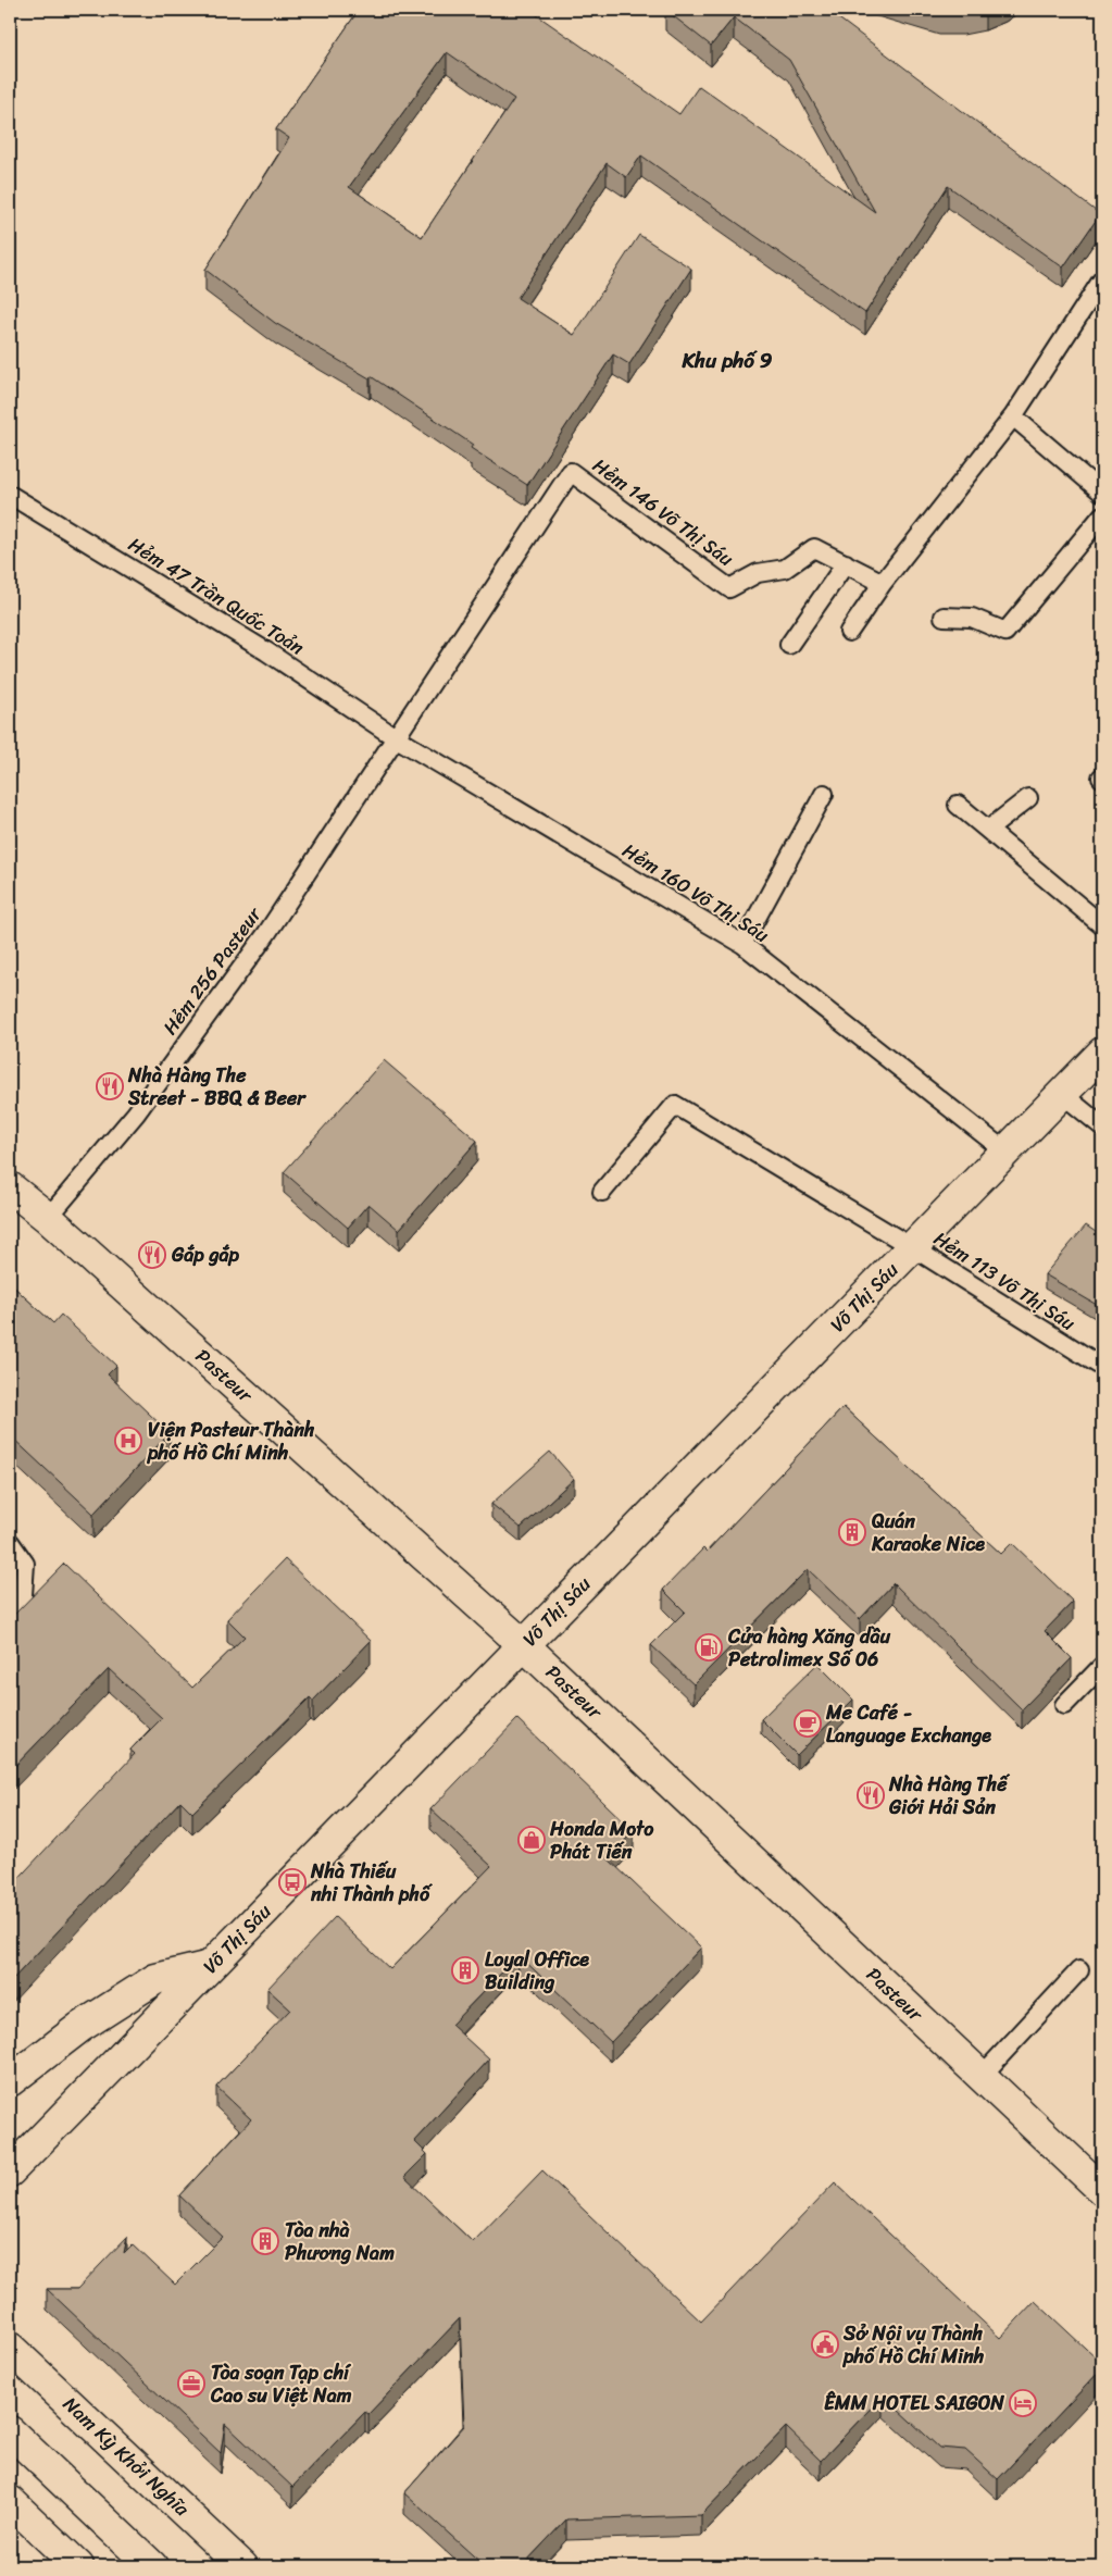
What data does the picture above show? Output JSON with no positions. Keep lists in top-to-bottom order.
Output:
{
  "streets": {
    "main road": ["Võ Thị Sáu", "Pasteur", "Nam Kỳ Khởi Nghĩa"],
    "lane": [
      "Hẻm 146 Võ Thị Sáu",
      "Hẻm 47 Trần Quốc Toản",
      "Hẻm 160 Võ Thị Sáu",
      "Hẻm 256 Pasteur",
      "Hẻm 113 Võ Thị Sáu"
    ]
  },
  "crossings": [
    ["Hẻm 146 Võ Thị Sáu", "Hẻm 47 Trần Quốc Toản"],
    ["Hẻm 146 Võ Thị Sáu", "Hẻm 160 Võ Thị Sáu"],
    ["Hẻm 146 Võ Thị Sáu", "Hẻm 256 Pasteur"],
    ["Hẻm 47 Trần Quốc Toản", "Hẻm 160 Võ Thị Sáu"],
    ["Hẻm 47 Trần Quốc Toản", "Hẻm 256 Pasteur"],
    ["Hẻm 160 Võ Thị Sáu", "Hẻm 256 Pasteur"],
    ["Hẻm 160 Võ Thị Sáu", "Võ Thị Sáu"],
    ["Hẻm 256 Pasteur", "Pasteur"],
    ["Hẻm 113 Võ Thị Sáu", "Võ Thị Sáu"],
    ["Võ Thị Sáu", "Pasteur"]
  ],
  "districts": ["Khu phố 9"],
  "places": {
    "restaurant": ["Nhà Hàng The Street - BBQ & Beer", "Gắp gắp", "Nhà Hàng Thế Giới Hải Sản"],
    "hospital": ["Viện Pasteur Thành phố Hồ Chí Minh"],
    "building": ["Quán Karaoke Nice", "Loyal Office Building", "Tòa nhà Phương Nam"],
    "fuel station": ["Cửa hàng Xăng dầu Petrolimex Số 06"],
    "cafe": ["Me Café - Language Exchange"],
    "shop": ["Honda Moto Phát Tiến"],
    "bus stop": ["Nhà Thiếu nhi Thành phố"],
    "public building": ["Sở Nội vụ Thành phố Hồ Chí Minh"],
    "office": ["Tòa soạn Tạp chí Cao su Việt Nam"],
    "hotel": ["ÊMM HOTEL SAIGON"]
  }
}
